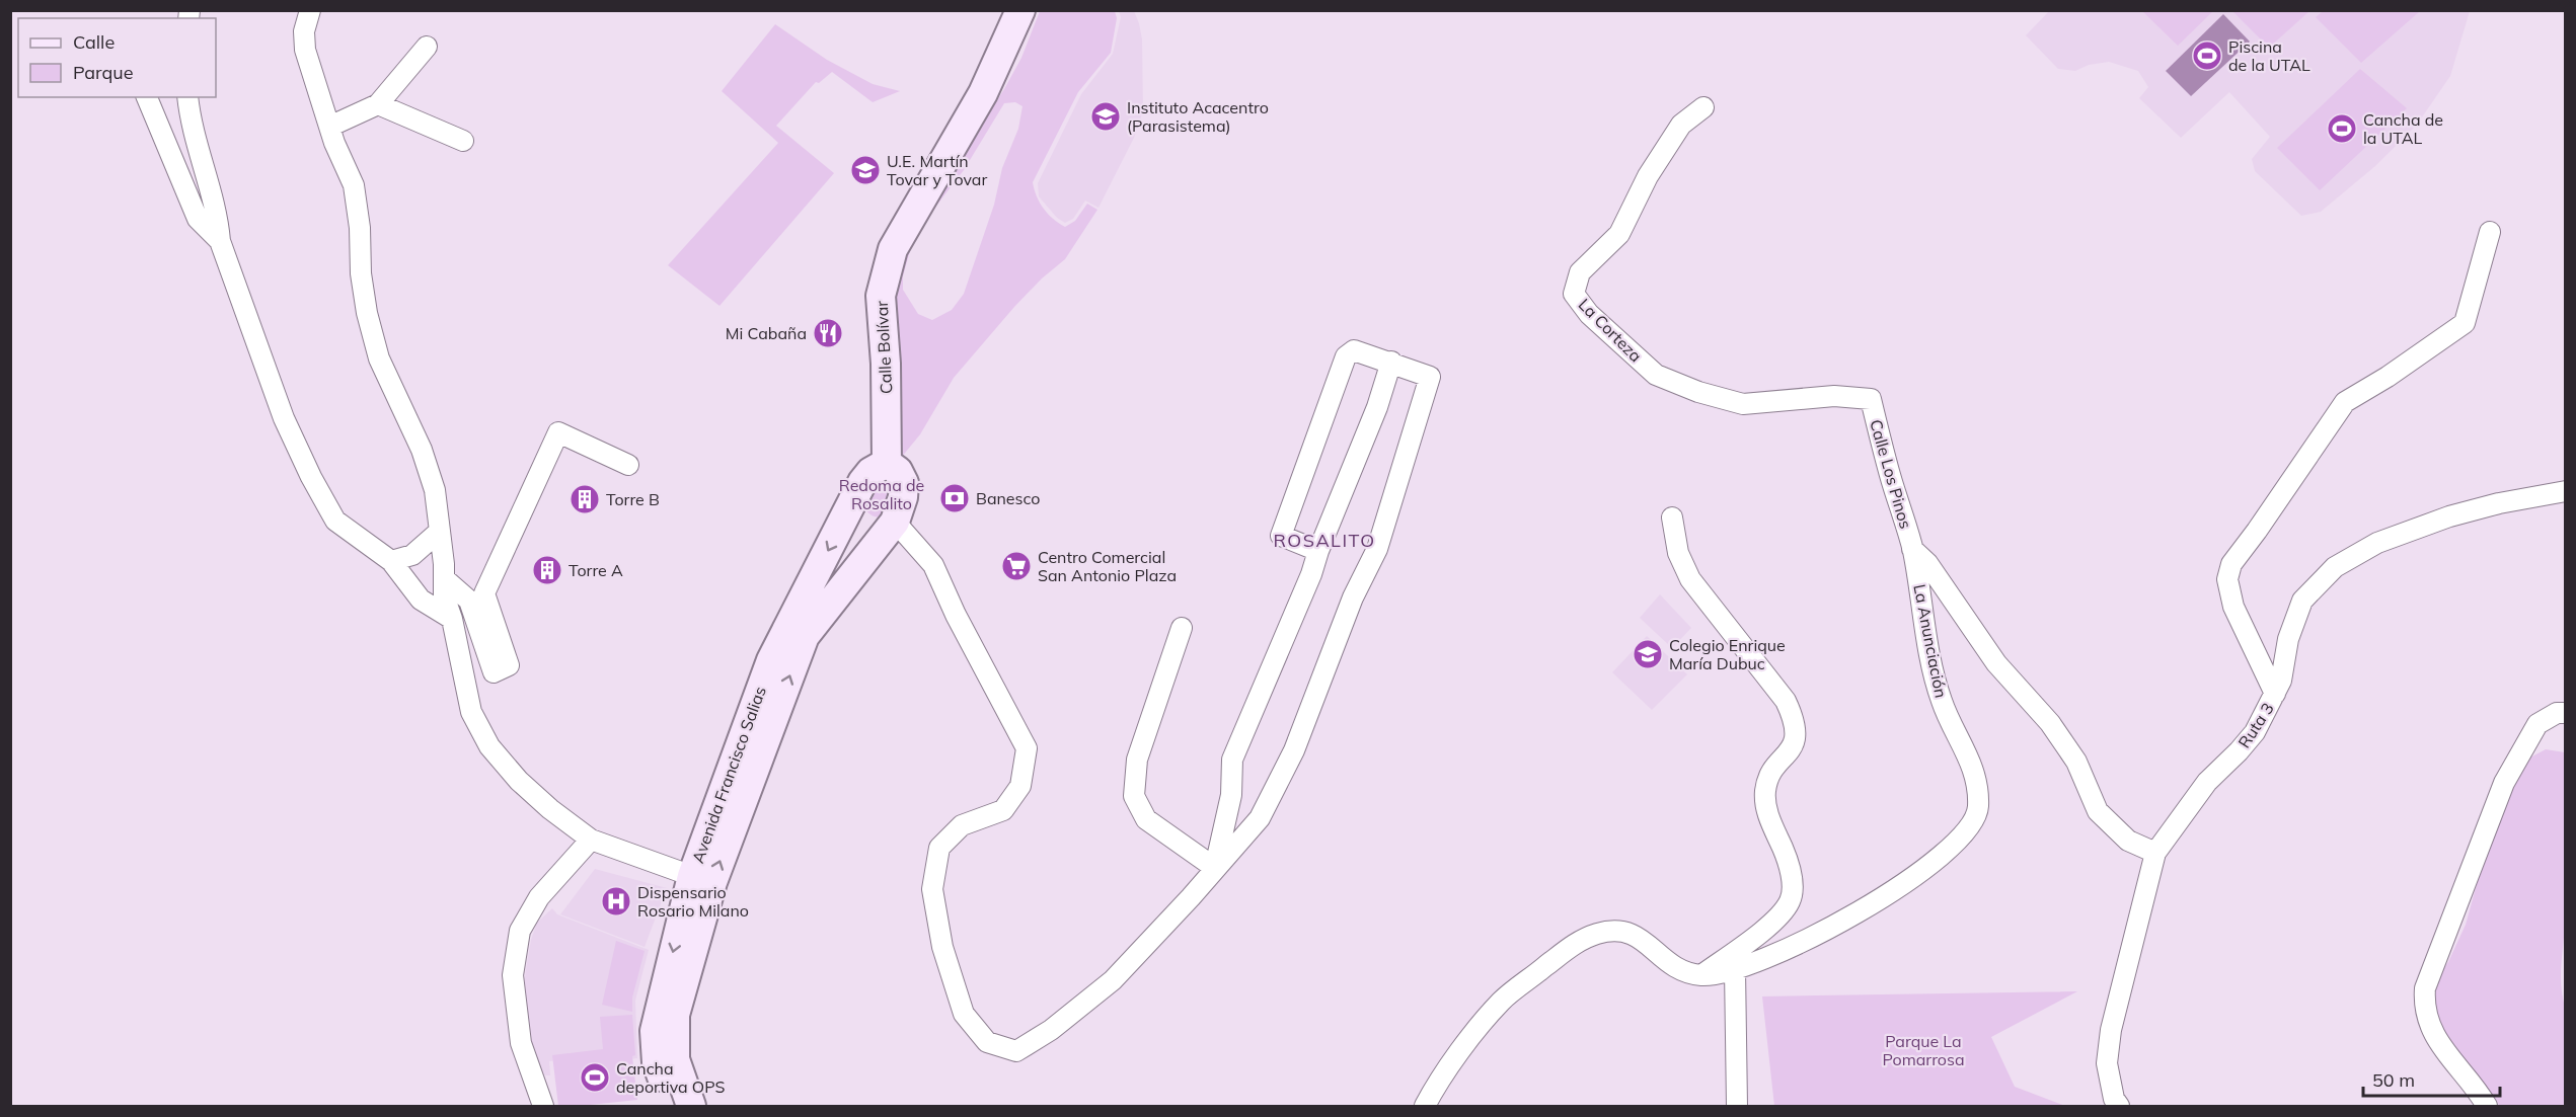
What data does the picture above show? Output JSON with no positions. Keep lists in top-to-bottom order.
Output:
{
  "streets": {
    "street": [
      "La Corteza",
      "Calle Bolívar",
      "Calle Los Pinos",
      "La Anunciación",
      "Ruta 3",
      "Avenida Francisco Salias"
    ]
  },
  "crossings": [
    ["La Corteza", "Calle Los Pinos"],
    ["Calle Bolívar", "Avenida Francisco Salias"],
    ["Calle Los Pinos", "La Anunciación"]
  ],
  "districts": ["ROSALITO"],
  "parks": ["Redoma de Rosalito", "Parque La Pomarrosa"],
  "places": {
    "sports": ["Piscina de la UTAL", "Cancha de la UTAL", "Cancha deportiva OPS"],
    "school or university": ["Instituto Acacentro (Parasistema)", "U.E. Martín Tovar y Tovar", "Colegio Enrique María Dubuc"],
    "restaurant": ["Mi Cabaña"],
    "bank": ["Banesco"],
    "building": ["Torre B", "Torre A"],
    "supermarket": ["Centro Comercial San Antonio Plaza"],
    "hospital": ["Dispensario Rosario Milano"]
  },
  "legend": ["Calle", "Parque"],
  "scale_bar": "50 m"
}
